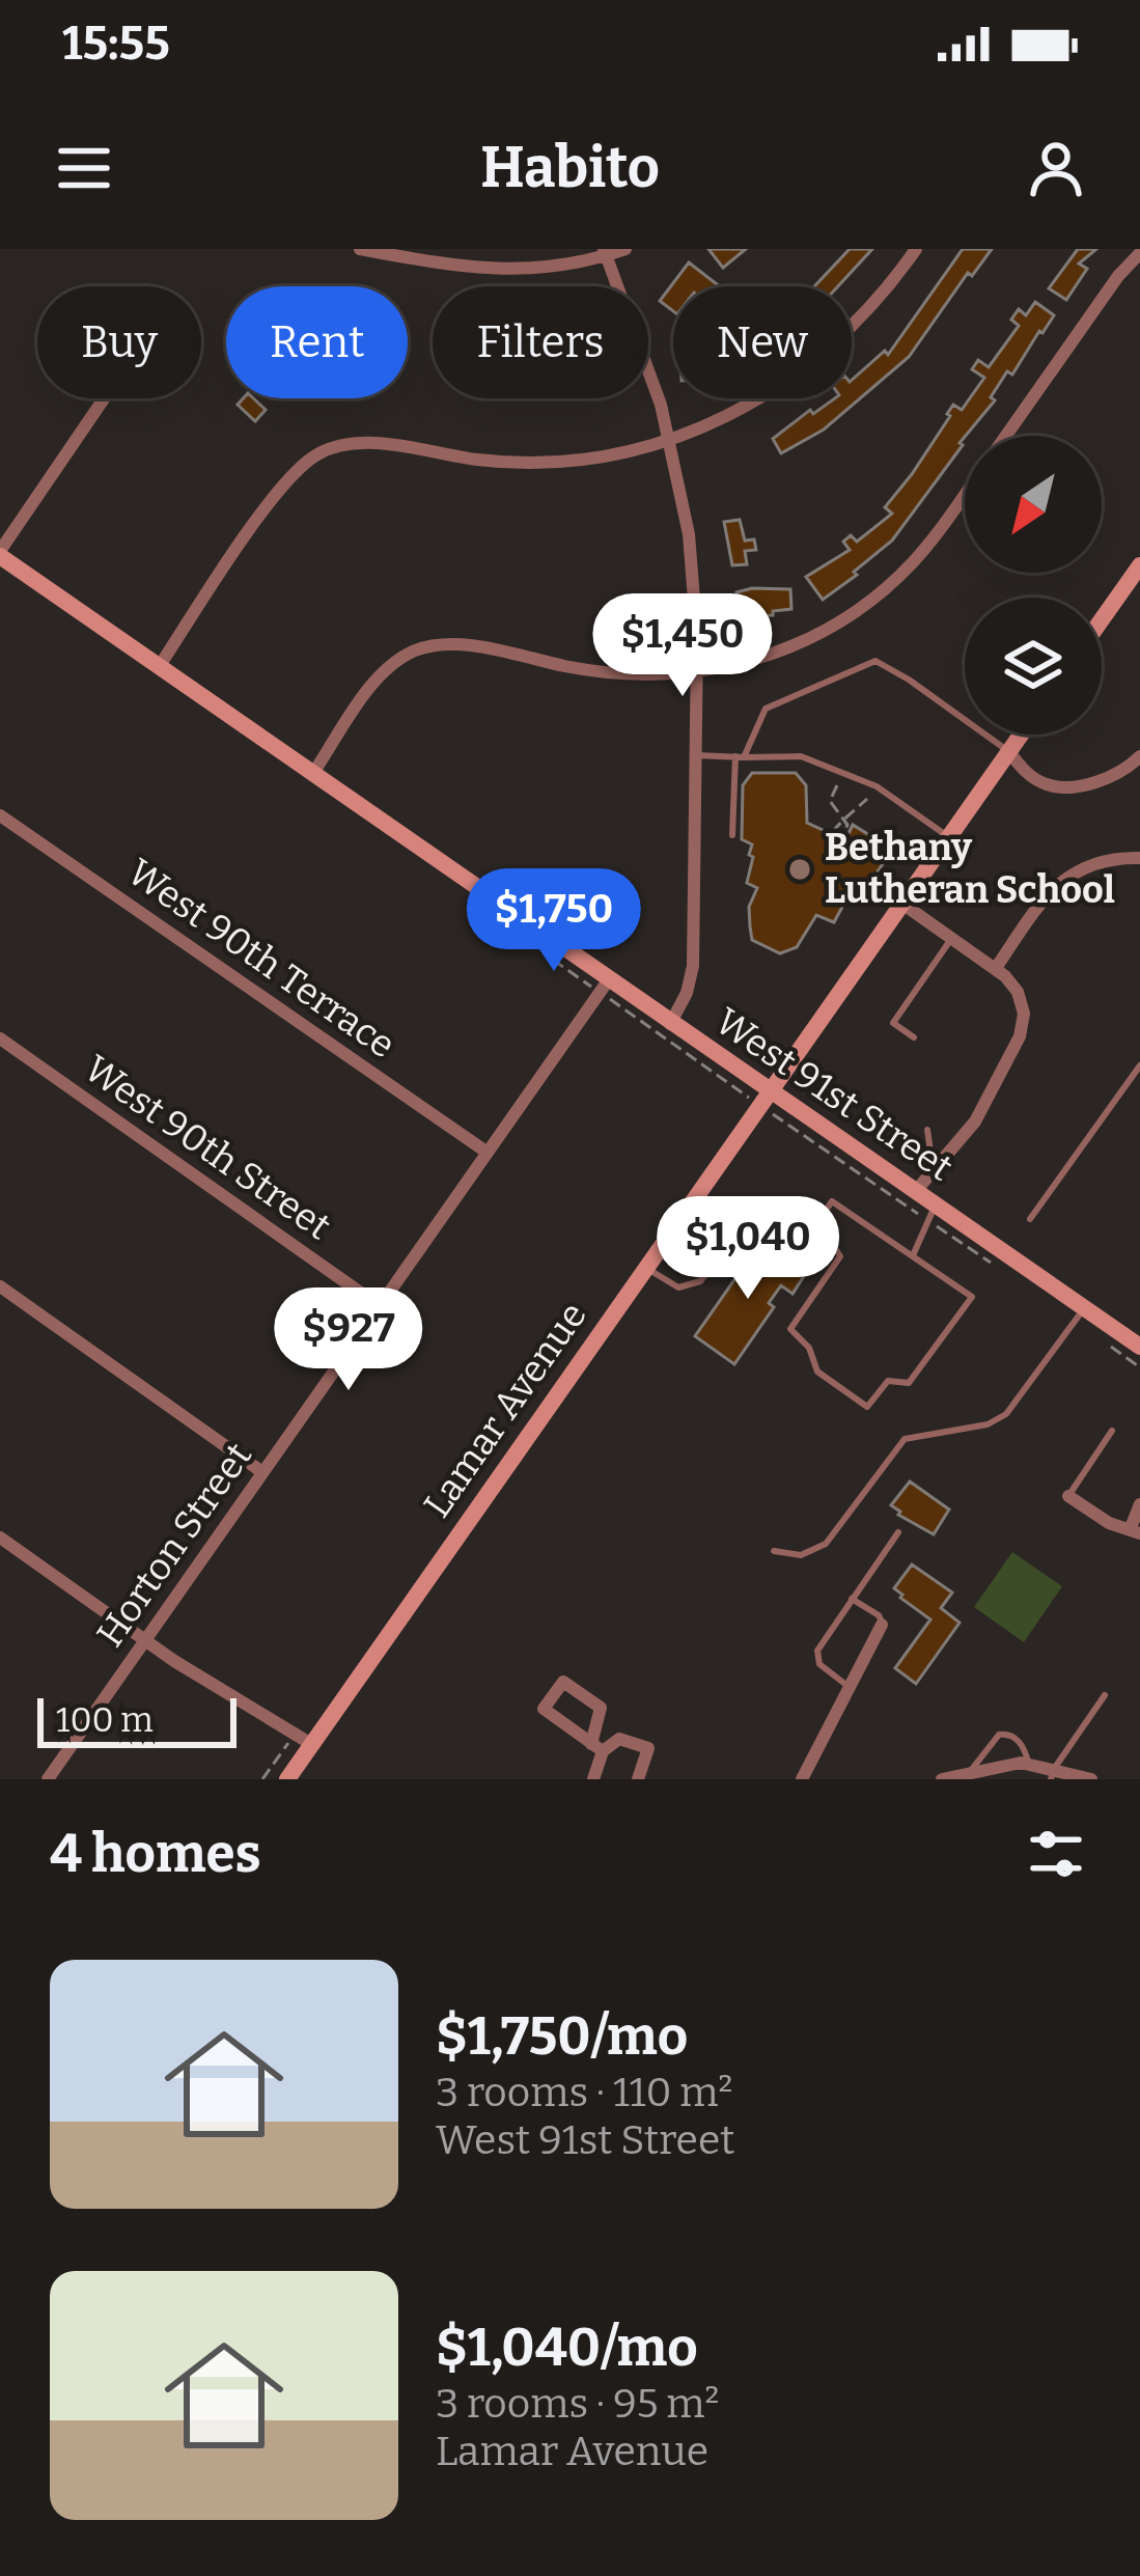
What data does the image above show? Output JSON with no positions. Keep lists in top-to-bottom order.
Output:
{
  "streets": {
    "street": [
      "West 90th Terrace",
      "West 91st Street",
      "West 90th Street",
      "Lamar Avenue",
      "Horton Street"
    ]
  },
  "crossings": [
    ["West 90th Terrace", "Horton Street"],
    ["West 91st Street", "Lamar Avenue"],
    ["West 91st Street", "Horton Street"],
    ["West 90th Street", "Horton Street"]
  ],
  "places": ["Bethany Lutheran School"],
  "scale_bar": "100 m",
  "north": "bottom left",
  "page": {
    "status": "15:55",
    "header": "Habito",
    "chip": [
      "Buy",
      "Rent",
      "Filters",
      "New"
    ],
    "price": [
      "$1,450",
      "$1,750",
      "$1,040",
      "$927"
    ],
    "scale": "100 m",
    "heading": "4 homes",
    "list": [
      {
        "name": "$1,750/mo",
        "note": "3 rooms · 110 m² · West 91st Street"
      },
      {
        "name": "$1,040/mo",
        "note": "3 rooms · 95 m² · Lamar Avenue"
      }
    ]
  }
}
